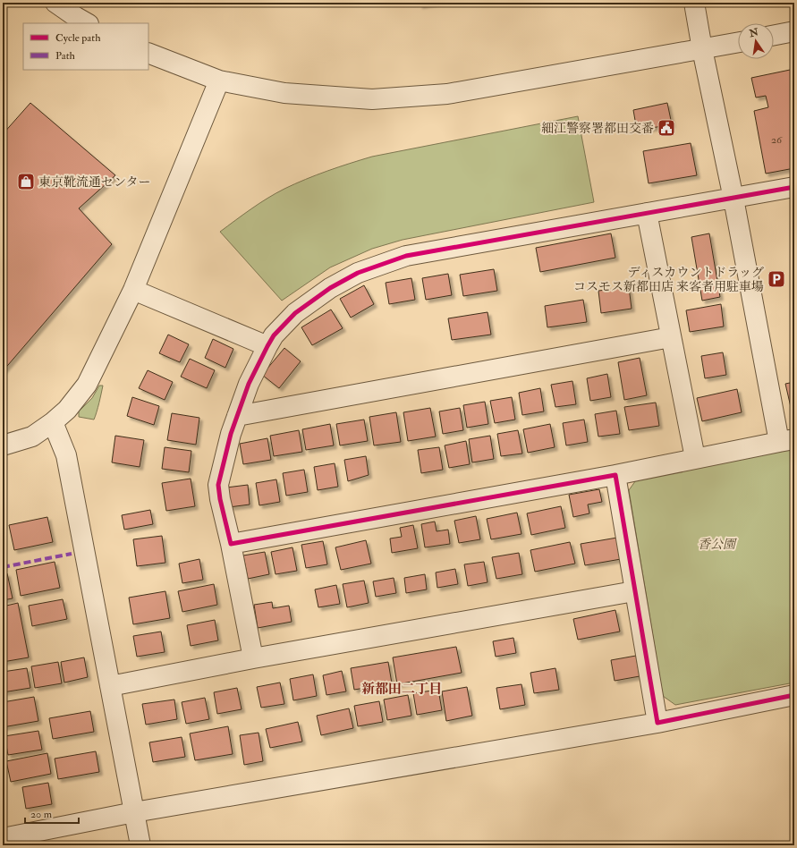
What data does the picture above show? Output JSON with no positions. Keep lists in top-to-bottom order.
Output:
{
  "districts": ["新都田二丁目"],
  "parks": ["香公園"],
  "places": {
    "public building": ["細江警察署都田交番"],
    "shop": ["東京靴流通センター"],
    "parking": ["ディスカウントドラッグ コスモス新都田店 来客者用駐車場"]
  },
  "house_numbers": ["26"],
  "legend": ["Cycle path", "Path"],
  "scale_bar": "20 m",
  "north": "top"
}
